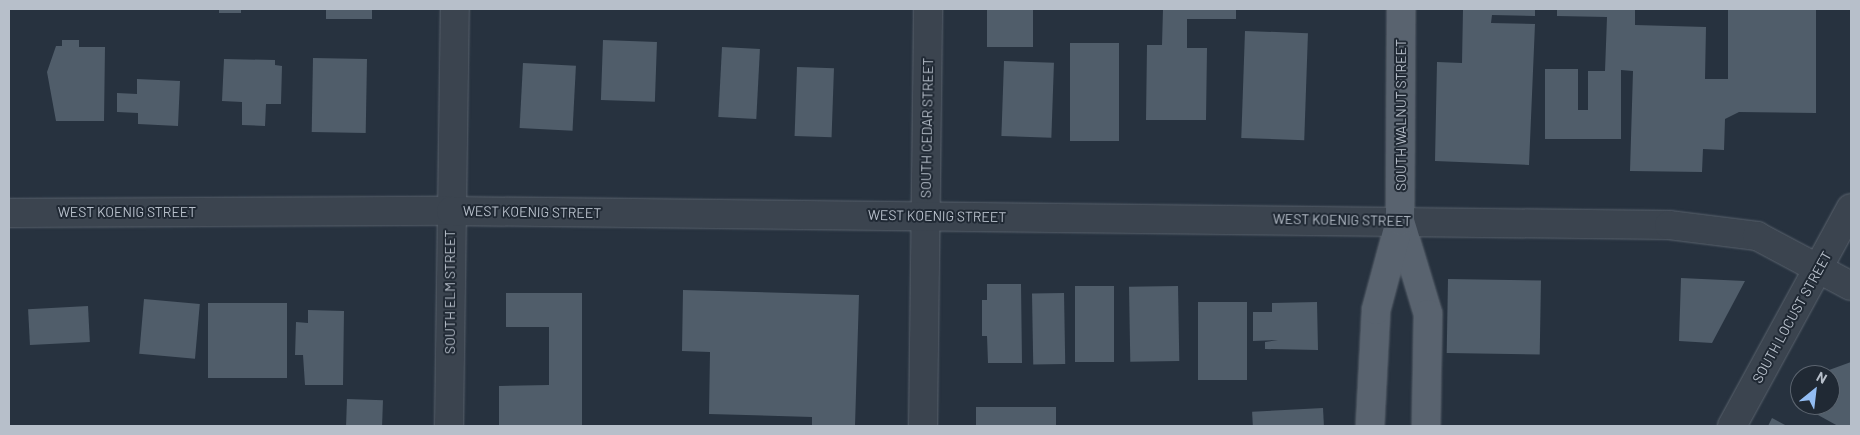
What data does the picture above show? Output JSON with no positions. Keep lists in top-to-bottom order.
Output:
{
  "streets": {
    "main road": ["SOUTH WALNUT STREET"],
    "street": [
      "SOUTH CEDAR STREET",
      "WEST KOENIG STREET",
      "SOUTH ELM STREET",
      "SOUTH LOCUST STREET"
    ]
  },
  "crossings": [
    ["SOUTH WALNUT STREET", "WEST KOENIG STREET"],
    ["SOUTH CEDAR STREET", "WEST KOENIG STREET"],
    ["WEST KOENIG STREET", "SOUTH ELM STREET"],
    ["WEST KOENIG STREET", "SOUTH LOCUST STREET"]
  ],
  "north": "top right"
}
